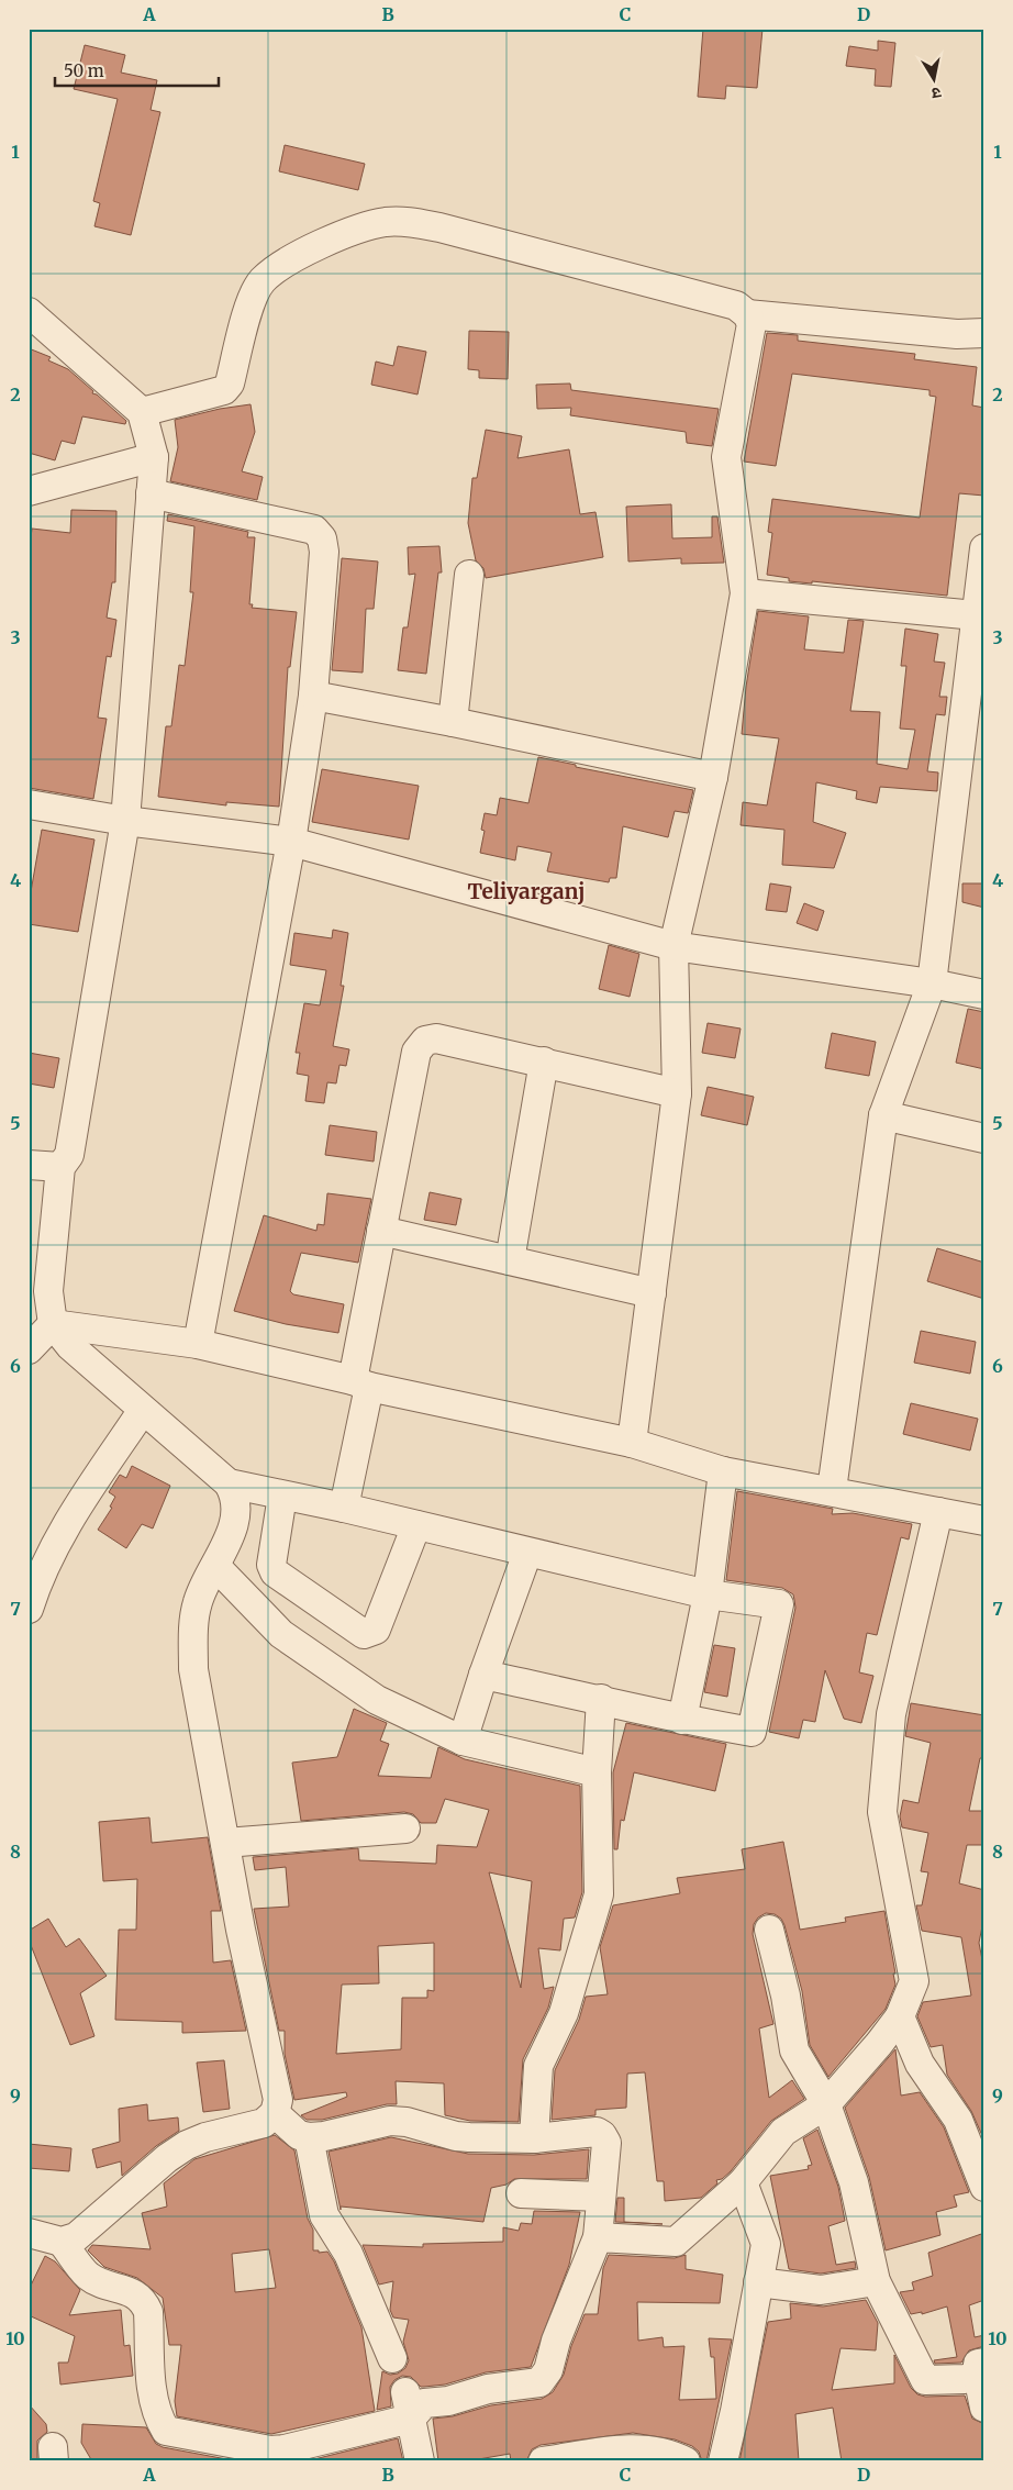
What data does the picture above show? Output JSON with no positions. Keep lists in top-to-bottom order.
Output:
{
  "districts": ["Teliyarganj"],
  "scale_bar": "50 m",
  "north": "bottom",
  "grid": {
    "columns": [
      "A",
      "B",
      "C",
      "D"
    ],
    "rows": [
      "1",
      "2",
      "3",
      "4",
      "5",
      "6",
      "7",
      "8",
      "9",
      "10"
    ]
  }
}
